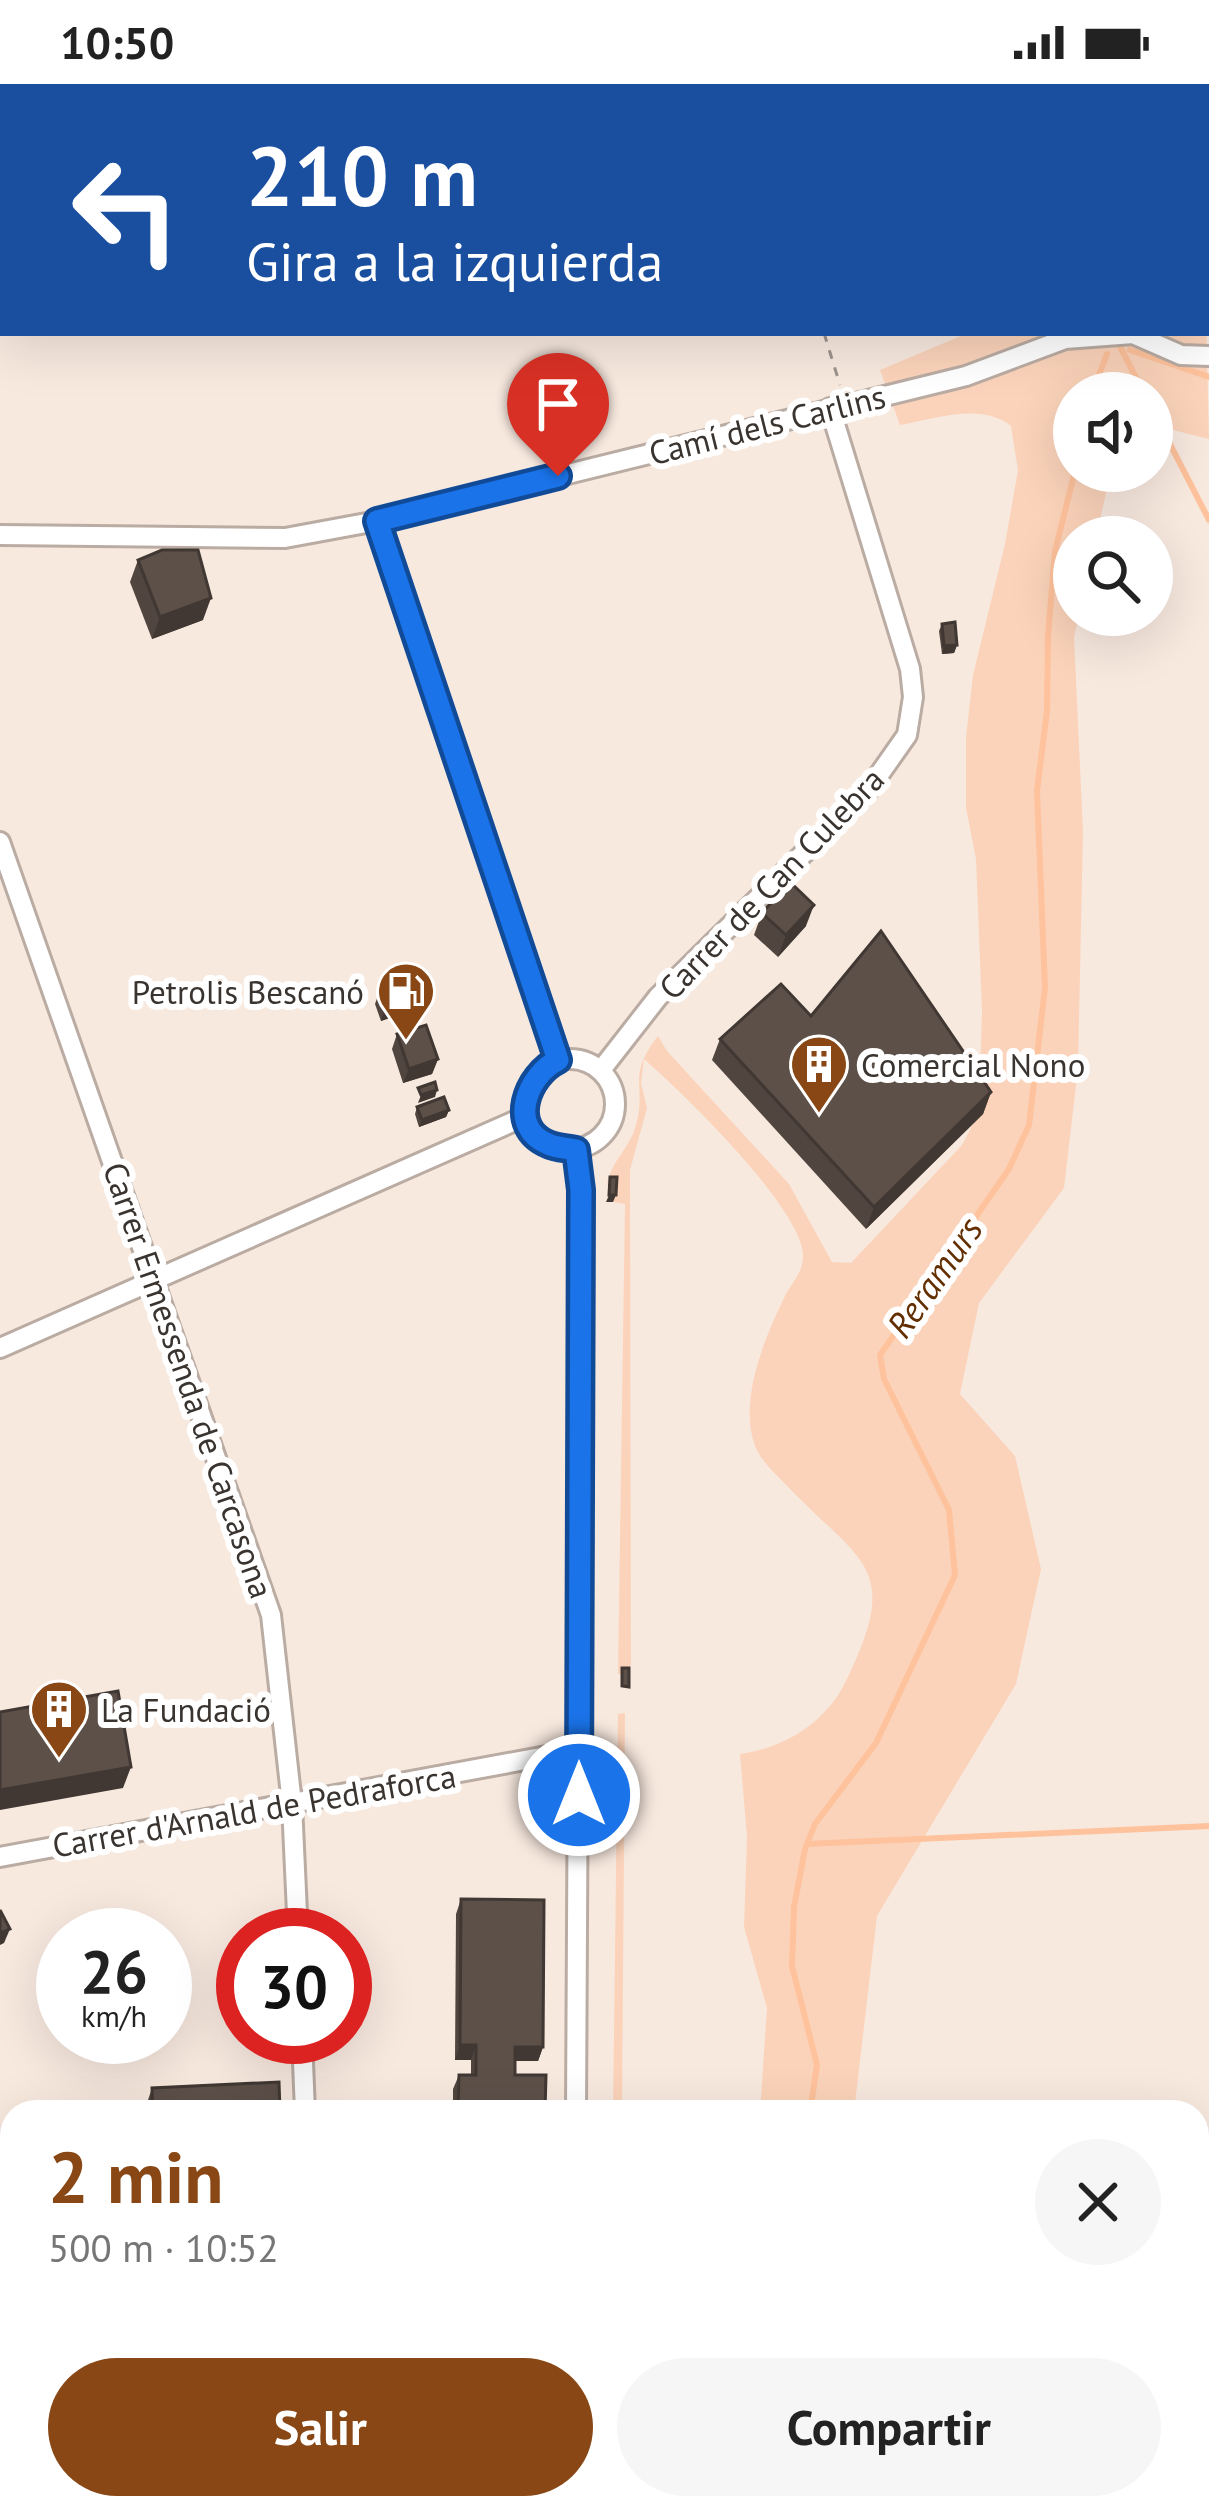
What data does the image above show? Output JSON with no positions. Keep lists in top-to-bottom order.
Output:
{
  "streets": {
    "street": [
      "Camí dels Carlins",
      "Carrer de Can Culebra",
      "Carrer Ermessenda de Carcasona",
      "Carrer d'Arnald de Pedraforca"
    ]
  },
  "crossings": [
    ["Camí dels Carlins", "Carrer de Can Culebra"],
    ["Carrer Ermessenda de Carcasona", "Carrer d'Arnald de Pedraforca"]
  ],
  "water": ["Reramurs"],
  "places": {
    "fuel station": ["Petrolis Bescanó"],
    "building": ["Comercial Nono", "La Fundació"]
  },
  "page": {
    "status": "10:50",
    "turn": ["210 m", "Gira a la izquierda"],
    "speed": "26 km/h",
    "limit": "30",
    "heading": ["2 min", "500 m · 10:52"],
    "buttons": ["Salir", "Compartir"]
  }
}
